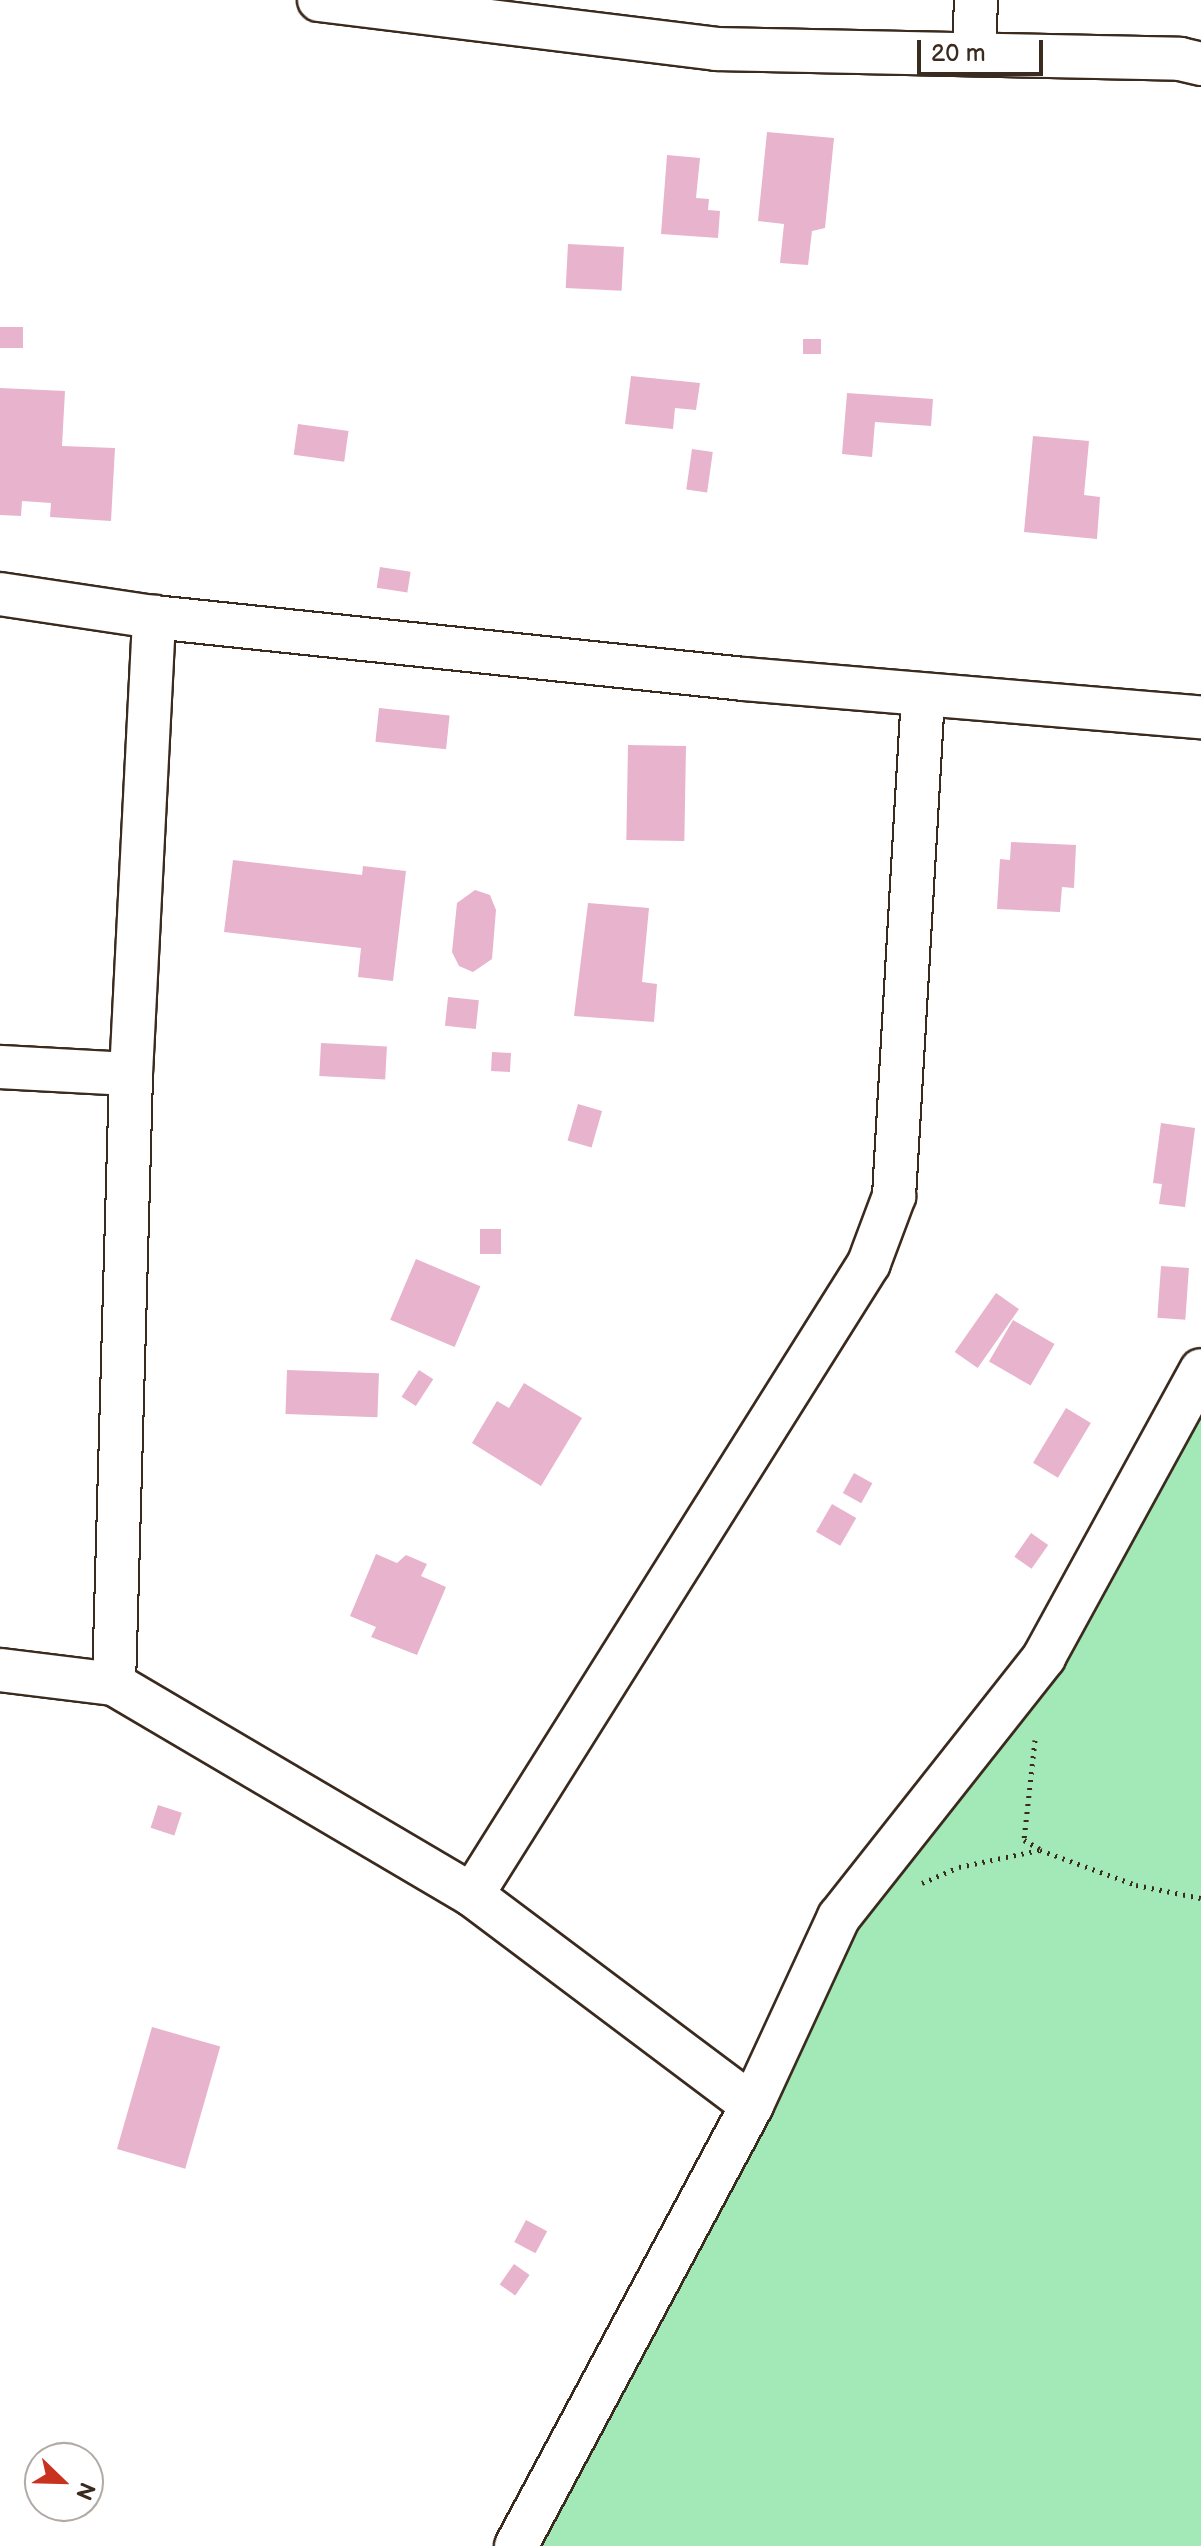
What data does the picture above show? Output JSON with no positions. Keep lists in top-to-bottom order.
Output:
{
  "scale_bar": "20 m",
  "north": "bottom right"
}
